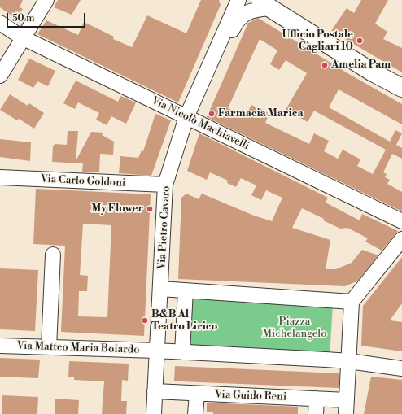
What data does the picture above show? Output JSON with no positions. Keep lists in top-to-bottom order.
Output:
{
  "streets": {
    "street": [
      "Via Nicolò Machiavelli",
      "Via Carlo Goldoni",
      "Via Pietro Cavaro",
      "Via Matteo Maria Boiardo",
      "Via Guido Reni"
    ]
  },
  "crossings": [
    ["Via Nicolò Machiavelli", "Via Pietro Cavaro"],
    ["Via Carlo Goldoni", "Via Pietro Cavaro"],
    ["Via Pietro Cavaro", "Via Matteo Maria Boiardo"],
    ["Via Pietro Cavaro", "Via Guido Reni"]
  ],
  "parks": ["Piazza Michelangelo"],
  "places": [
    "Ufficio Postale Cagliari 10",
    "Amelia Pam",
    "Farmacia Marica",
    "My Flower",
    "B&B Al Teatro Lirico"
  ],
  "scale_bar": "50 m"
}
